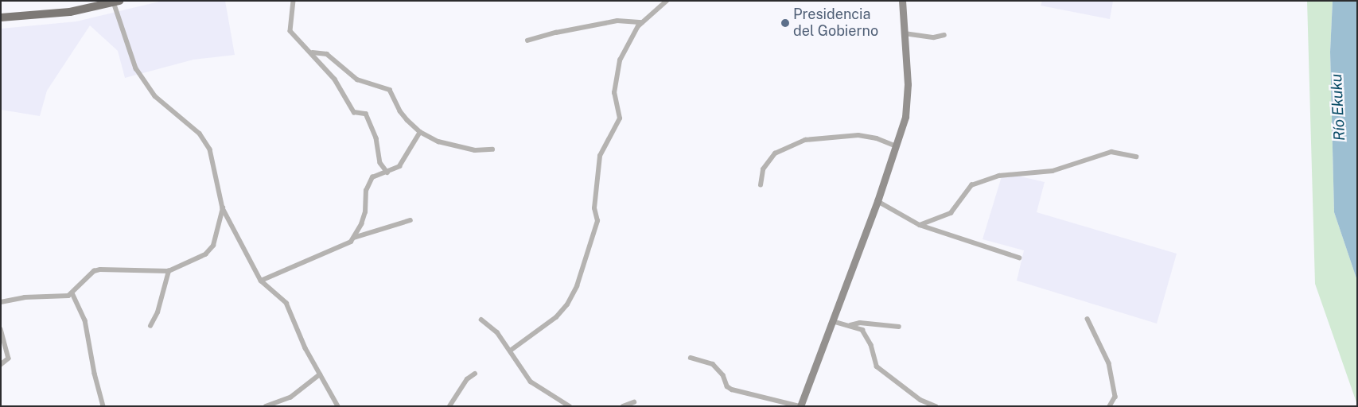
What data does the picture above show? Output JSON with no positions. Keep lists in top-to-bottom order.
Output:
{
  "water": ["Río Ekuku"],
  "places": ["Presidencia del Gobierno"]
}
